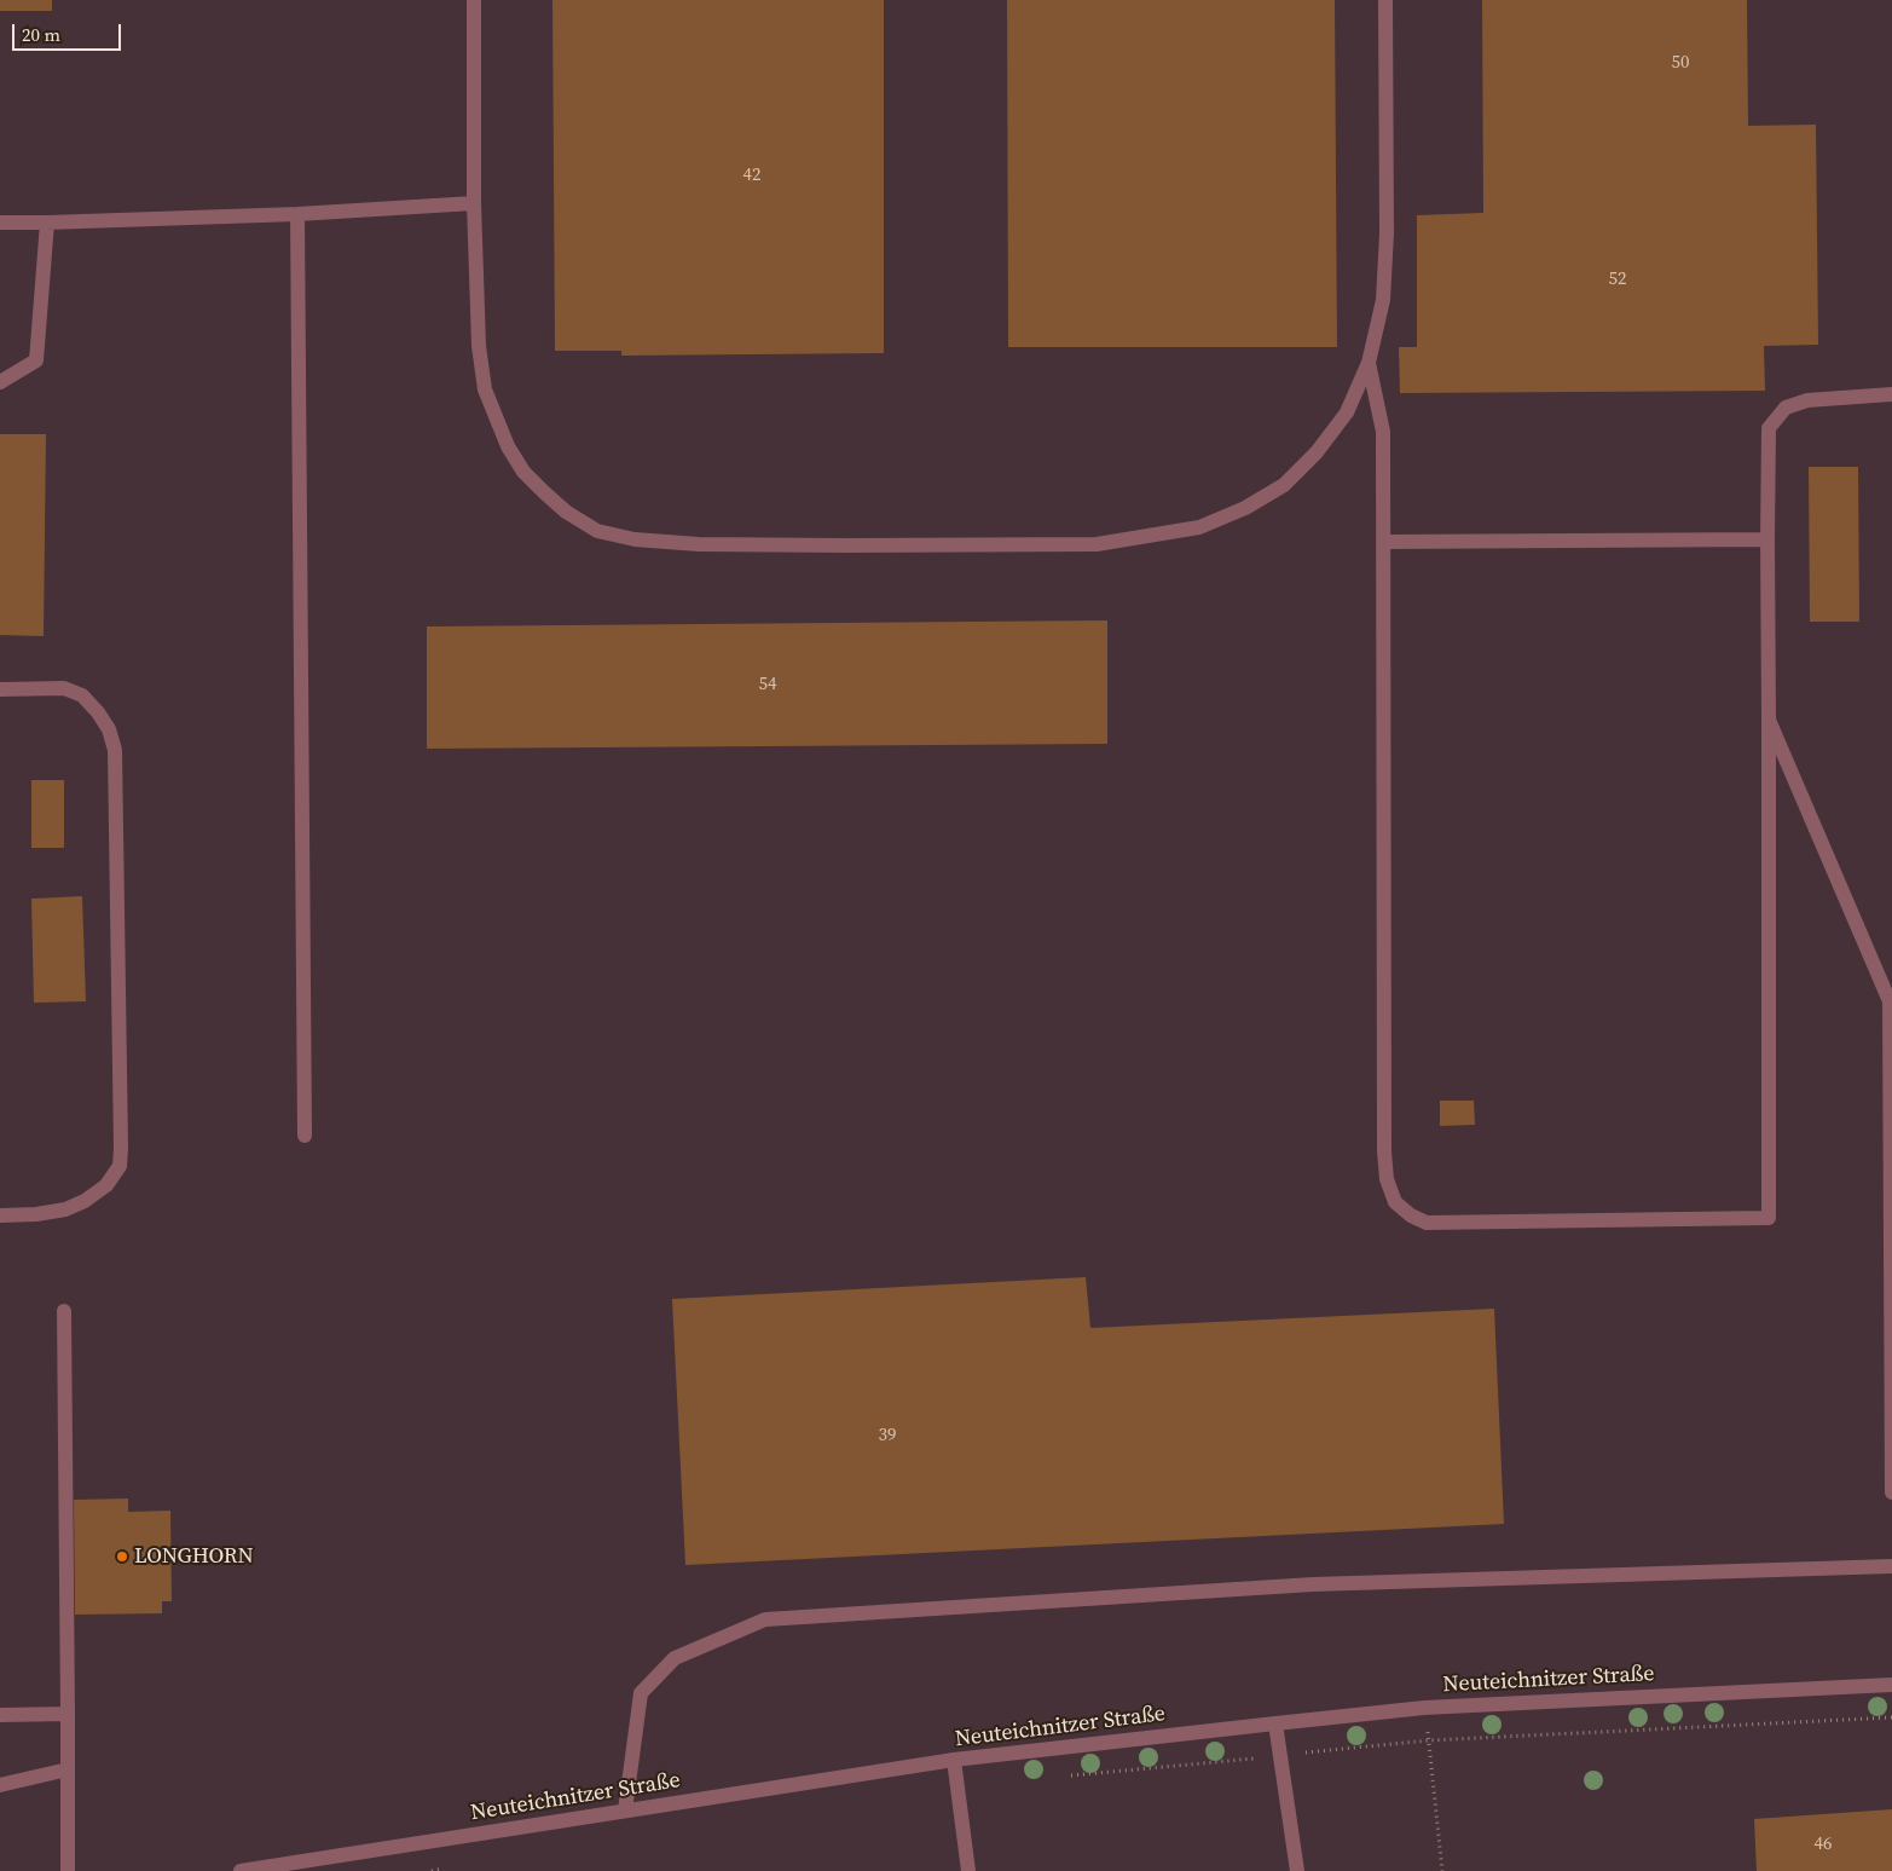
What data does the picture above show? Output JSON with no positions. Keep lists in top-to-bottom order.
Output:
{
  "streets": {
    "street": ["Neuteichnitzer Straße"]
  },
  "places": ["LONGHORN"],
  "house_numbers": [
    "50",
    "42",
    "52",
    "54",
    "39",
    "46"
  ],
  "scale_bar": "20 m"
}
